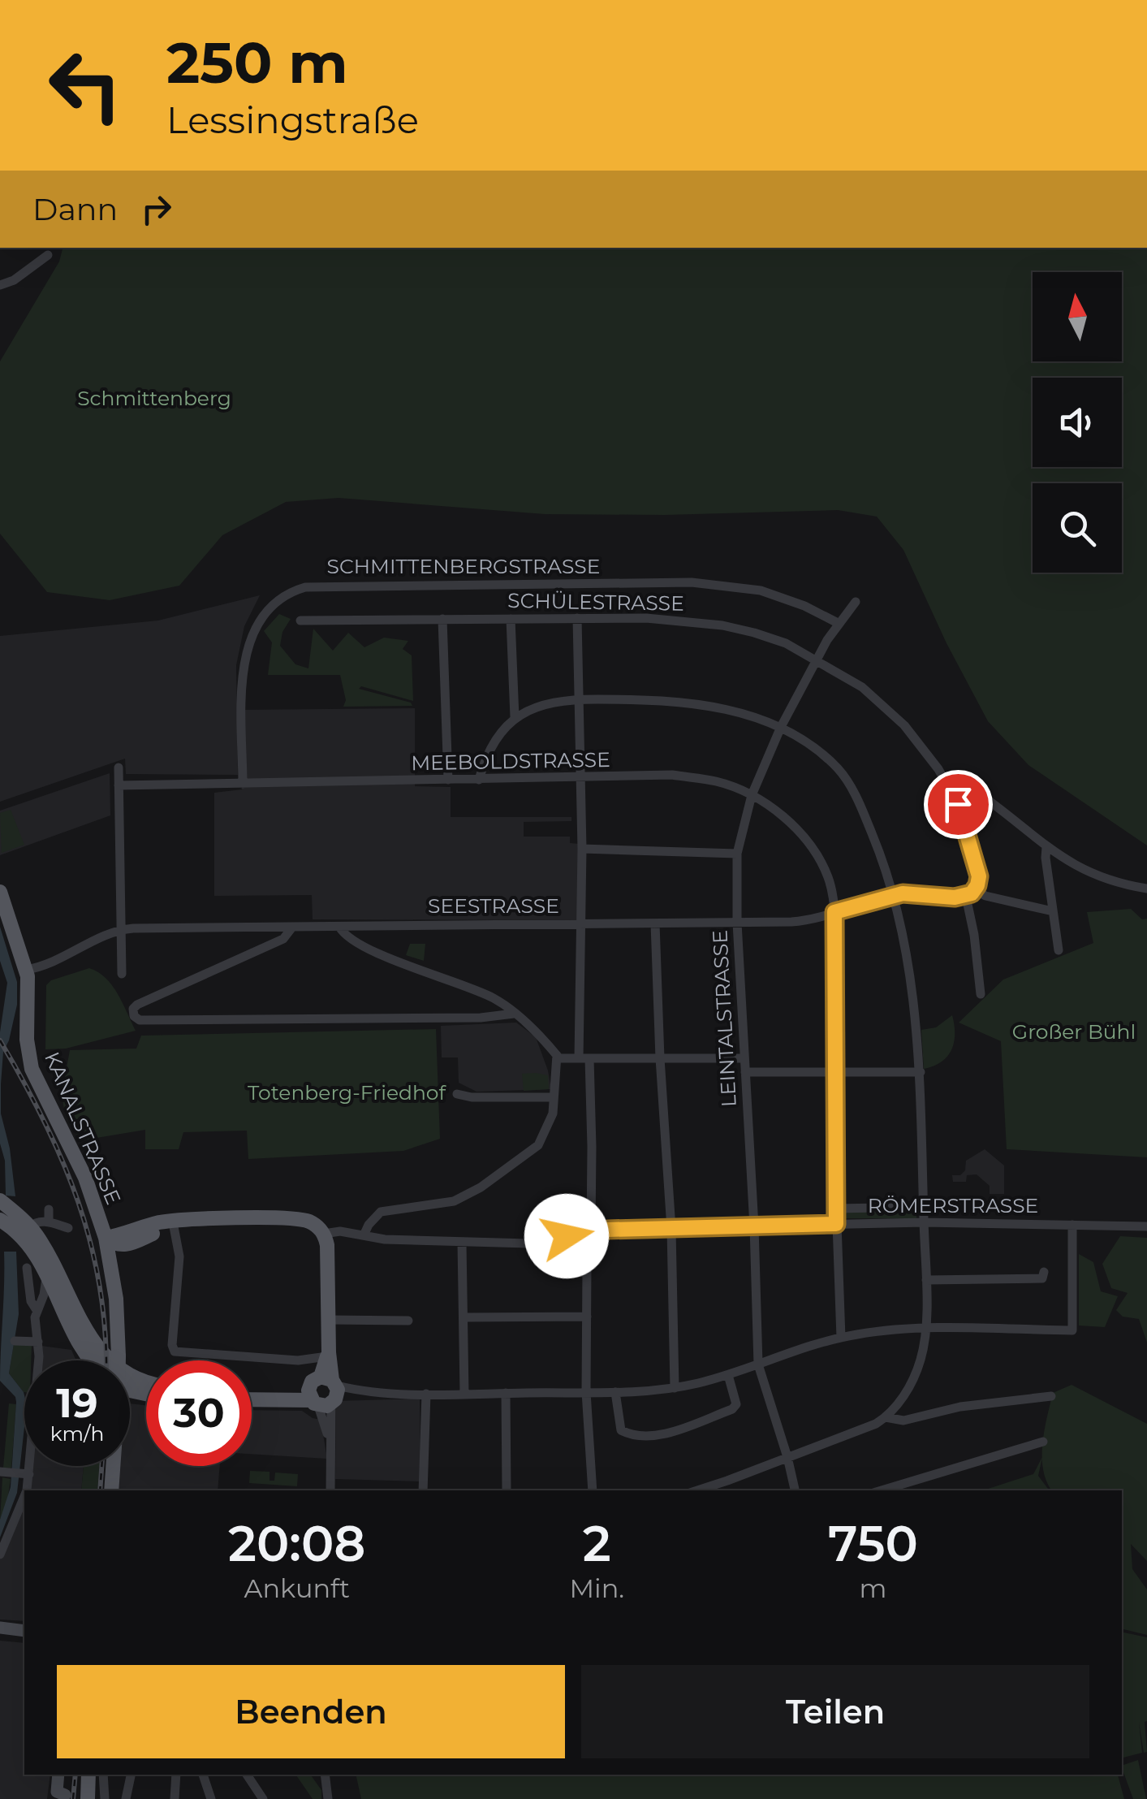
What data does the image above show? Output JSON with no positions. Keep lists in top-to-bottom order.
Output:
{
  "streets": {
    "main road": ["KANALSTRASSE"],
    "street": [
      "SCHMITTENBERGSTRASSE",
      "SCHÜLESTRASSE",
      "MEEBOLDSTRASSE",
      "SEESTRASSE",
      "LEINTALSTRASSE",
      "RÖMERSTRASSE"
    ]
  },
  "crossings": [
    ["SCHMITTENBERGSTRASSE", "MEEBOLDSTRASSE"],
    ["SCHMITTENBERGSTRASSE", "LEINTALSTRASSE"],
    ["SCHÜLESTRASSE", "LEINTALSTRASSE"],
    ["MEEBOLDSTRASSE", "SEESTRASSE"],
    ["MEEBOLDSTRASSE", "LEINTALSTRASSE"],
    ["MEEBOLDSTRASSE", "RÖMERSTRASSE"],
    ["SEESTRASSE", "LEINTALSTRASSE"],
    ["SEESTRASSE", "KANALSTRASSE"],
    ["LEINTALSTRASSE", "RÖMERSTRASSE"]
  ],
  "parks": ["Schmittenberg", "Großer Bühl", "Totenberg-Friedhof"],
  "north": "top",
  "page": {
    "turn": ["250 m", "Lessingstraße"],
    "then": "Dann",
    "speed": "19 km/h",
    "limit": "30",
    "eta": [
      "20:08",
      "Ankunft",
      "2",
      "Min.",
      "750",
      "m"
    ],
    "buttons": ["Beenden", "Teilen"]
  }
}
